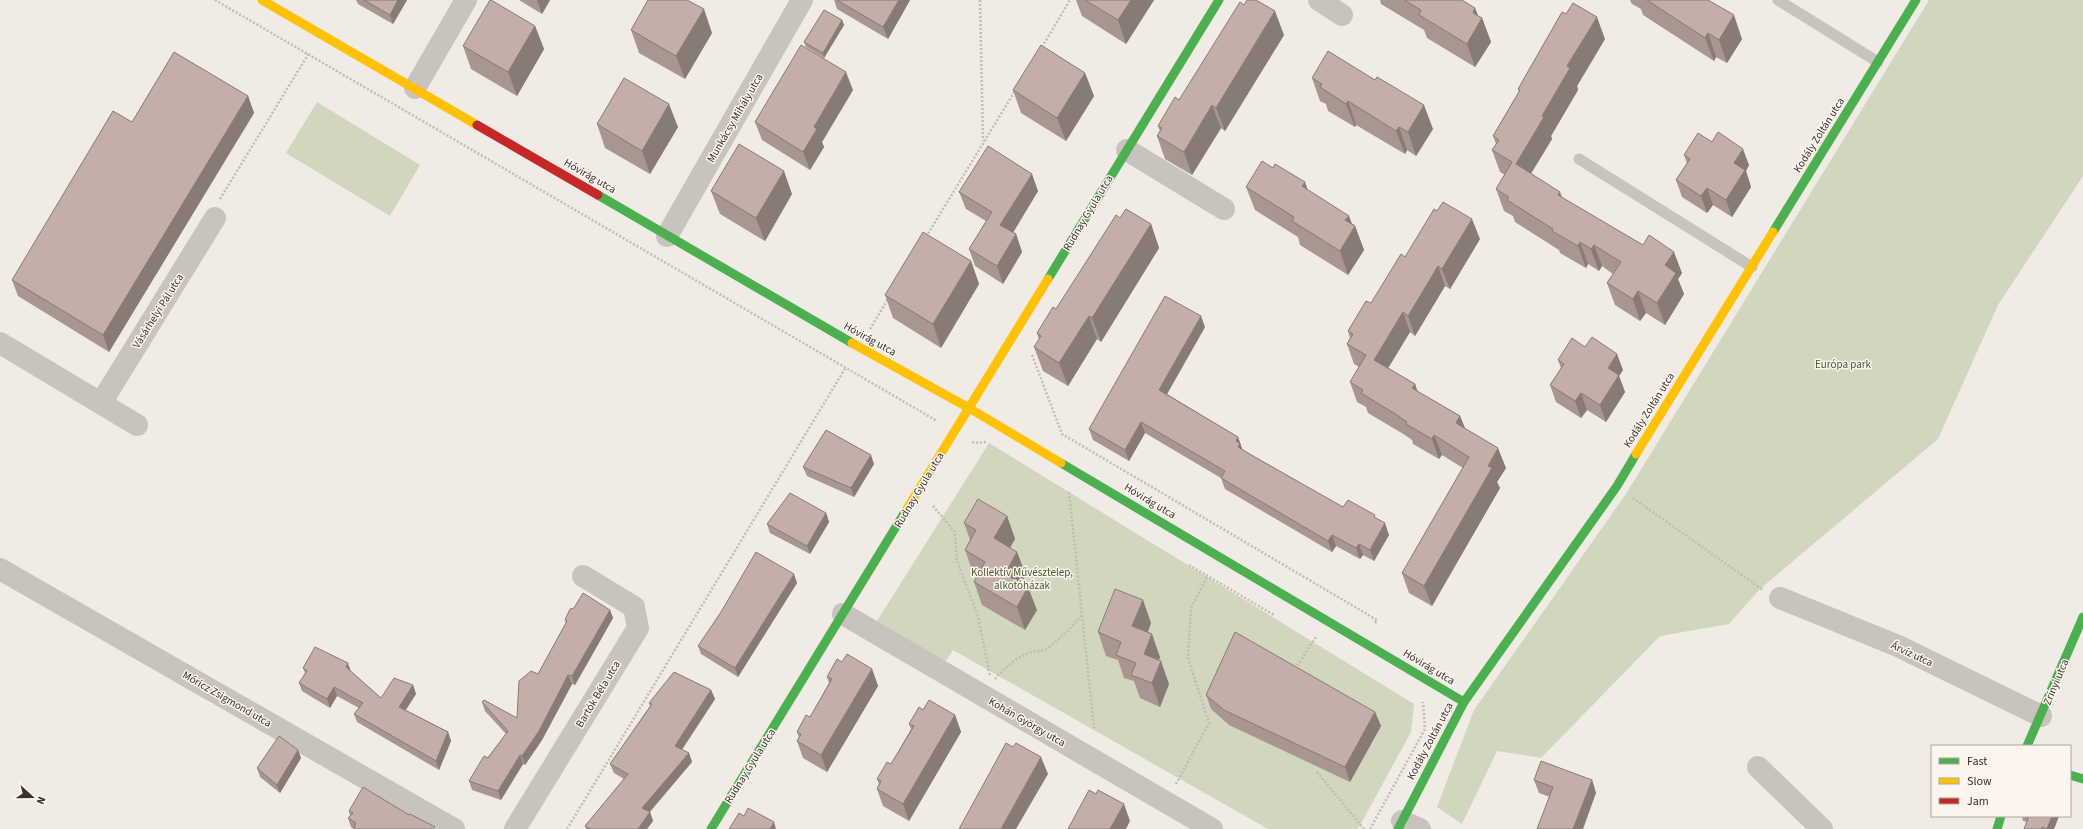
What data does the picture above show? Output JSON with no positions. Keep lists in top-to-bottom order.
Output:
{
  "streets": {
    "street": [
      "Munkácsy Mihály utca",
      "Kodály Zoltán utca",
      "Hóvirág utca",
      "Rudnay Gyula utca",
      "Vásárhelyi Pál utca",
      "Árvíz utca",
      "Zrínyi utca",
      "Bartók Béla utca",
      "Móricz Zsigmond utca",
      "Kohán György utca"
    ]
  },
  "crossings": [
    ["Munkácsy Mihály utca", "Hóvirág utca"],
    ["Kodály Zoltán utca", "Hóvirág utca"],
    ["Hóvirág utca", "Rudnay Gyula utca"],
    ["Rudnay Gyula utca", "Kohán György utca"],
    ["Árvíz utca", "Zrínyi utca"]
  ],
  "parks": ["Európa park", "Kollektív Művésztelep, alkotóházak"],
  "legend": ["Fast", "Slow", "Jam"],
  "north": "right"
}
